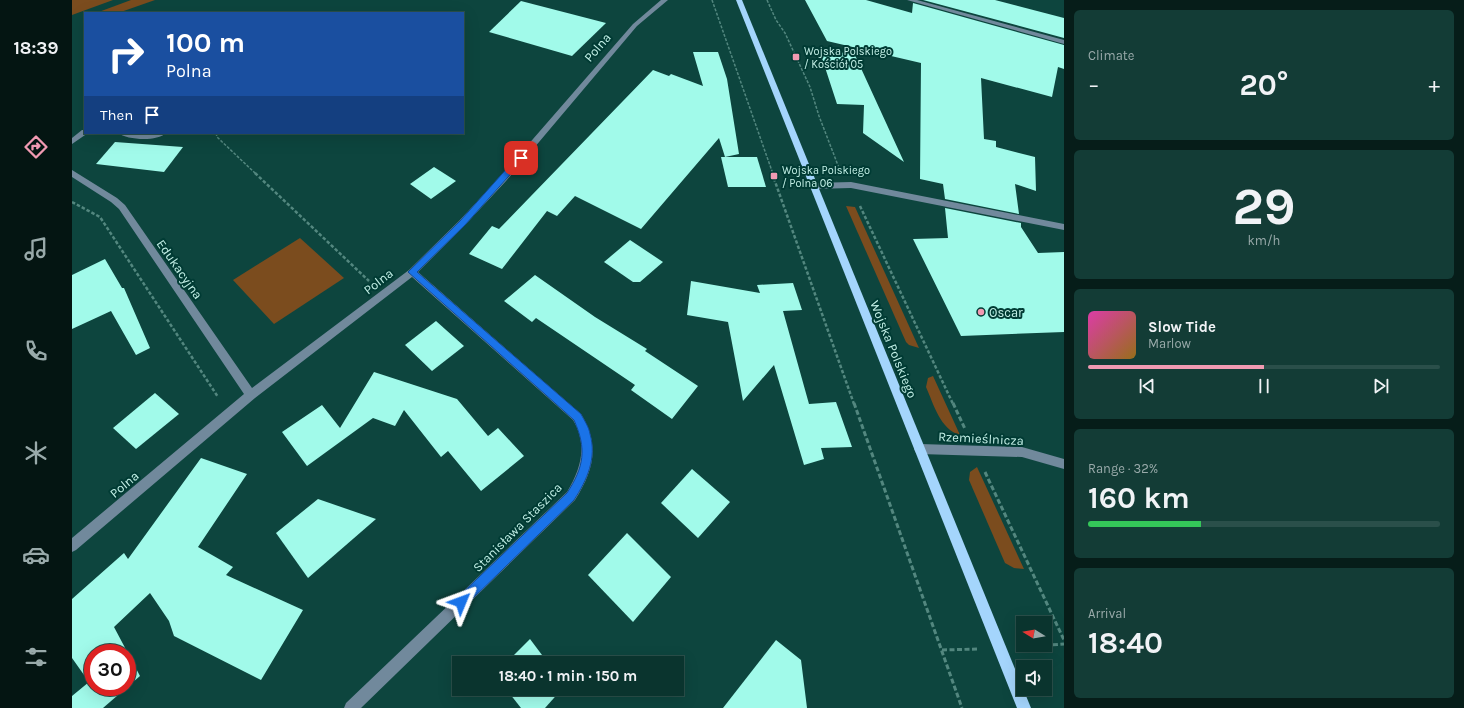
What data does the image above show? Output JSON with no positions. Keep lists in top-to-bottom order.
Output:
{
  "streets": {
    "main road": ["Wojska Polskiego"],
    "street": [
      "Polna",
      "Edukacyjna",
      "Rzemieślnicza",
      "Stanisława Staszica"
    ]
  },
  "crossings": [
    ["Polna", "Edukacyjna"],
    ["Polna", "Stanisława Staszica"],
    ["Wojska Polskiego", "Rzemieślnicza"]
  ],
  "places": {
    "transit": ["Wojska Polskiego / Kościół 05", "Wojska Polskiego / Polna 06"],
    "other": ["Oscar"]
  },
  "north": "left",
  "page": {
    "tabs": "18:39",
    "tile": [
      "Climate",
      ["29", "km/h"],
      ["Range · 32%", "160 km"],
      ["Arrival", "18:40"]
    ],
    "turn": ["100 m", "Polna"],
    "heat": ["−", "20°", "+"],
    "then": "Then",
    "song": ["Slow Tide", "Marlow"],
    "limit": "30",
    "trip": "18:40 · 1 min · 150 m"
  }
}
